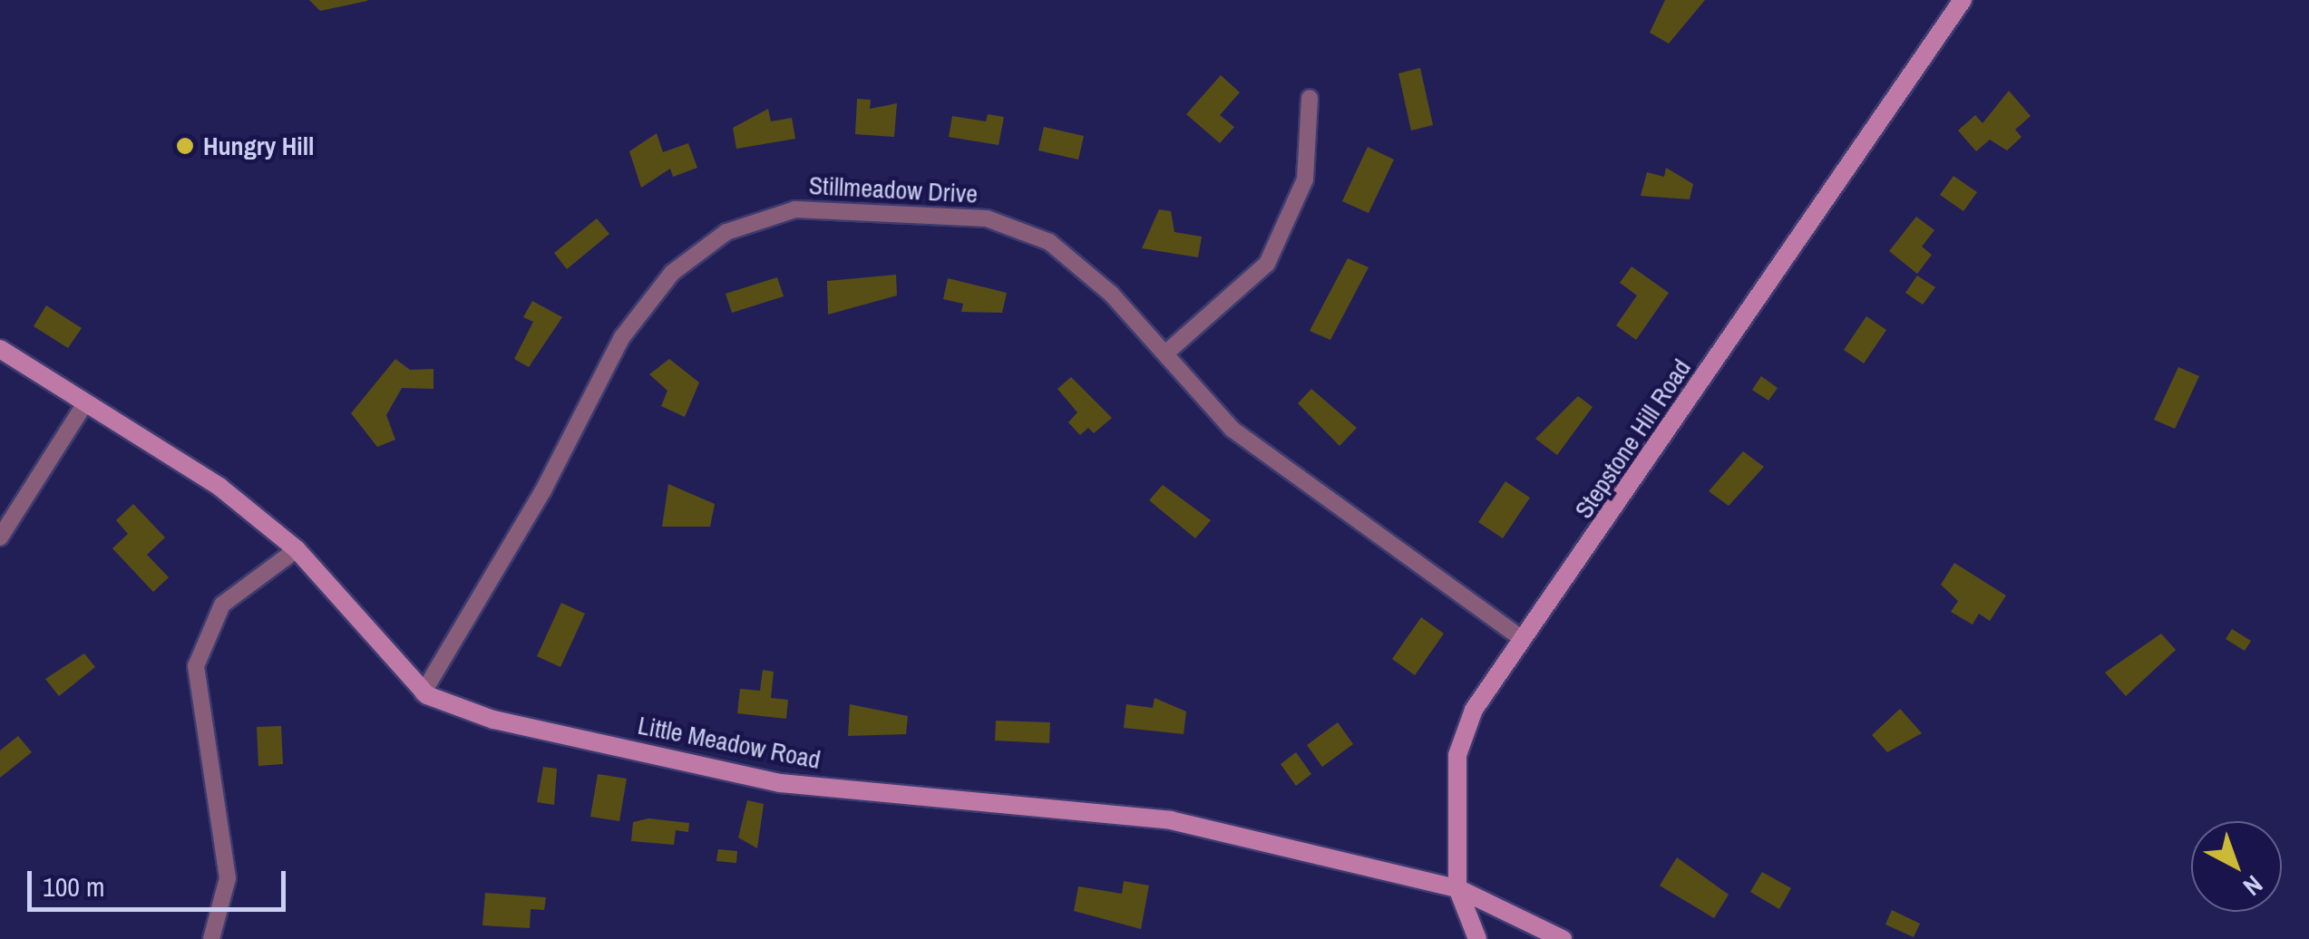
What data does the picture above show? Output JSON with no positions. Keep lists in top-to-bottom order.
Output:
{
  "streets": {
    "street": ["Stillmeadow Drive", "Stepstone Hill Road", "Little Meadow Road"]
  },
  "crossings": [
    ["Stillmeadow Drive", "Stepstone Hill Road"],
    ["Stillmeadow Drive", "Little Meadow Road"],
    ["Stepstone Hill Road", "Little Meadow Road"]
  ],
  "places": ["Hungry Hill"],
  "scale_bar": "100 m",
  "north": "bottom right"
}
